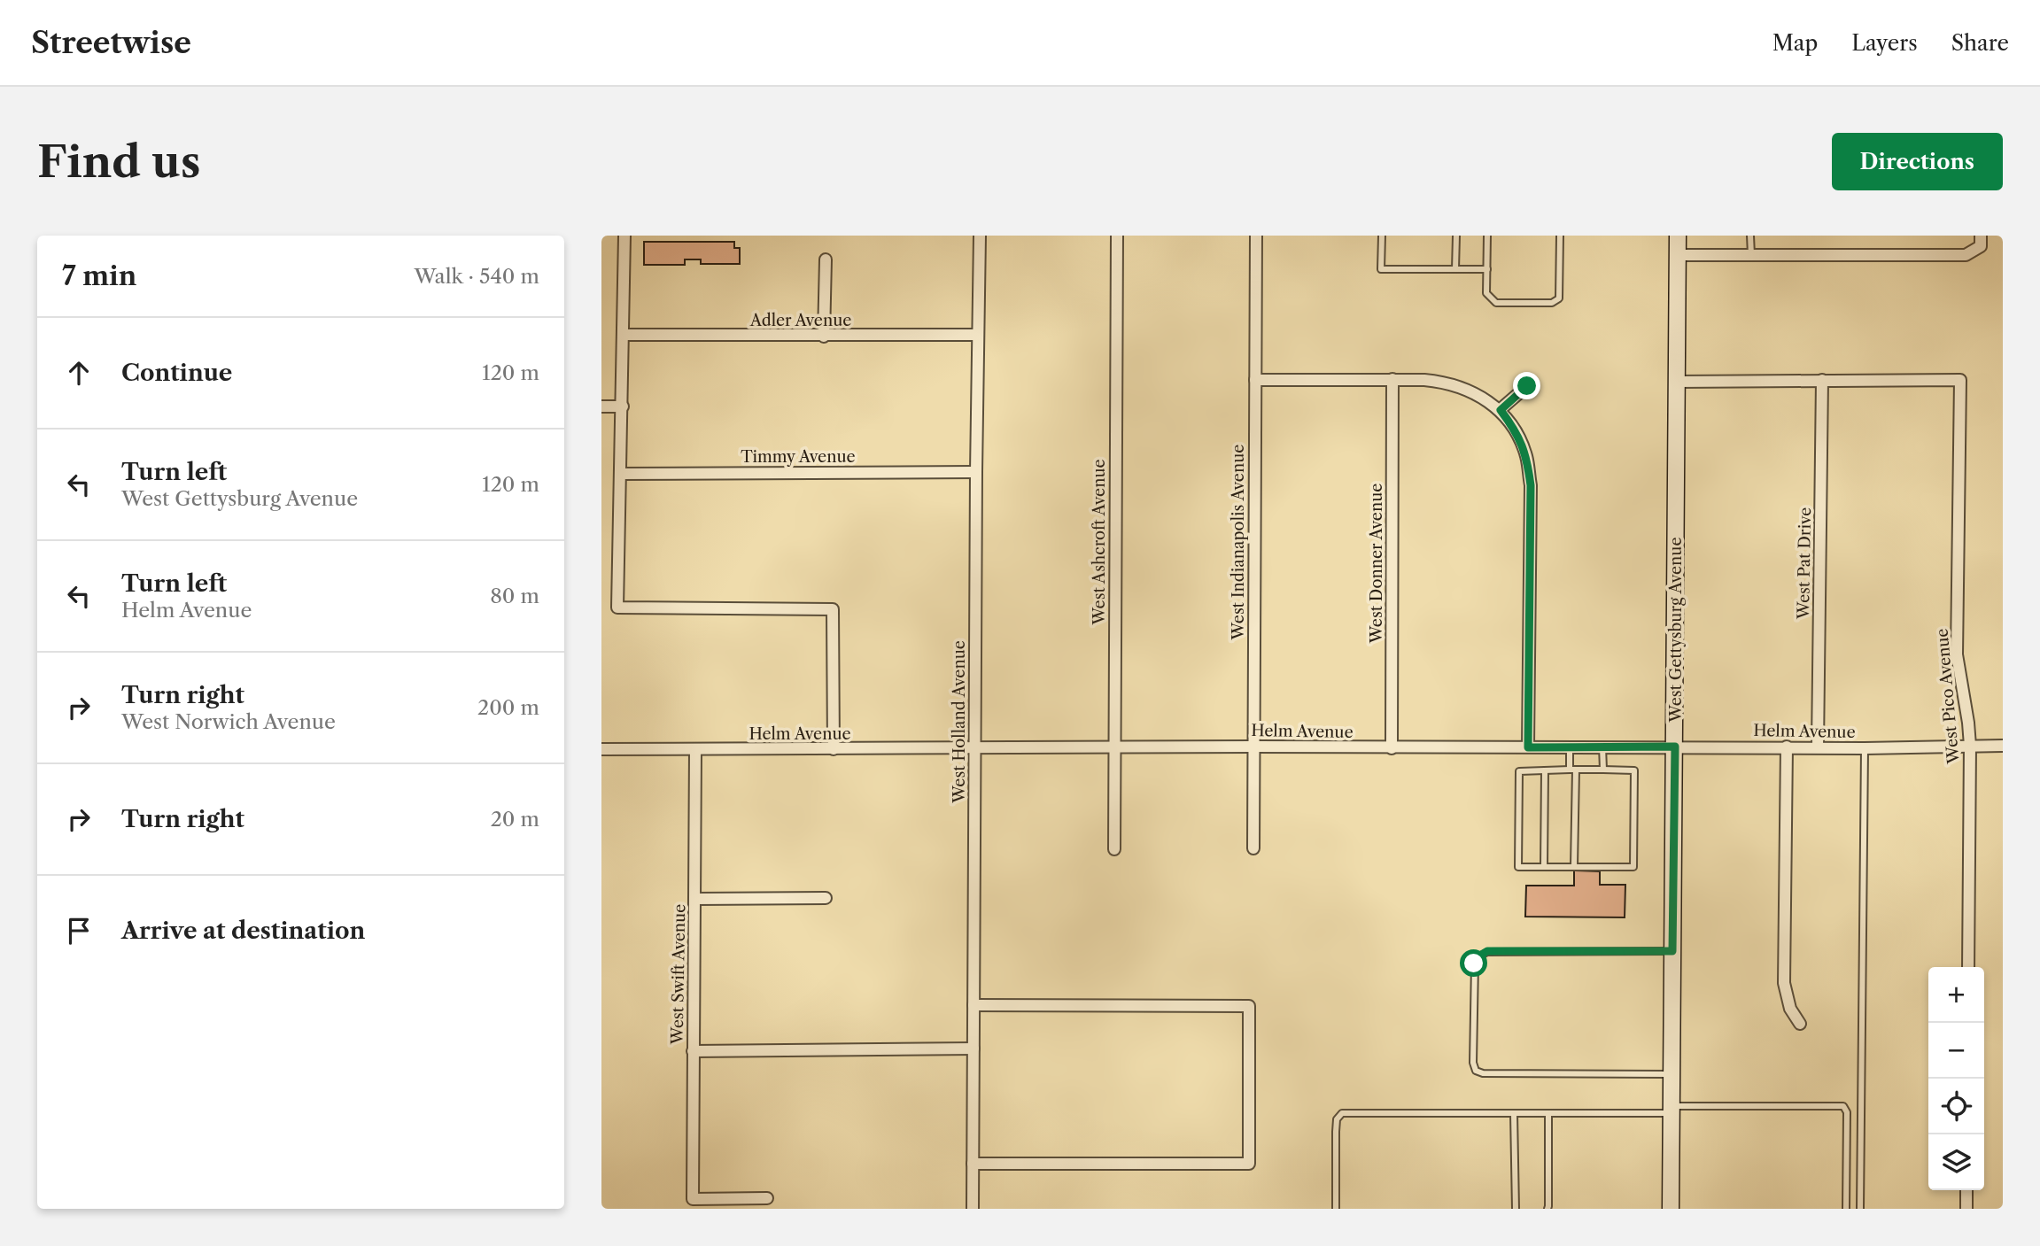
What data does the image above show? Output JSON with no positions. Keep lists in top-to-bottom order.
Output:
{
  "streets": {
    "street": [
      "Adler Avenue",
      "Timmy Avenue",
      "West Ashcroft Avenue",
      "West Indianapolis Avenue",
      "West Donner Avenue",
      "West Pat Drive",
      "West Gettysburg Avenue",
      "West Pico Avenue",
      "West Holland Avenue",
      "Helm Avenue",
      "West Swift Avenue"
    ]
  },
  "crossings": [
    ["Adler Avenue", "West Holland Avenue"],
    ["Timmy Avenue", "West Holland Avenue"],
    ["West Ashcroft Avenue", "Helm Avenue"],
    ["West Indianapolis Avenue", "Helm Avenue"],
    ["West Donner Avenue", "Helm Avenue"],
    ["West Pat Drive", "West Pico Avenue"],
    ["West Pat Drive", "Helm Avenue"],
    ["West Gettysburg Avenue", "Helm Avenue"],
    ["West Pico Avenue", "Helm Avenue"],
    ["West Holland Avenue", "Helm Avenue"],
    ["Helm Avenue", "West Swift Avenue"]
  ],
  "page": {
    "header": "Streetwise",
    "nav": ["Map", "Layers", "Share"],
    "buttons": "Directions",
    "title": "Find us",
    "heading": ["7 min", "Walk · 540 m"],
    "list": [
      ["Continue", "120 m"],
      ["Turn left", "West Gettysburg Avenue", "120 m"],
      ["Turn left", "Helm Avenue", "80 m"],
      ["Turn right", "West Norwich Avenue", "200 m"],
      ["Turn right", "20 m"],
      "Arrive at destination"
    ],
    "map_buttons": ["+", "−"]
  }
}
